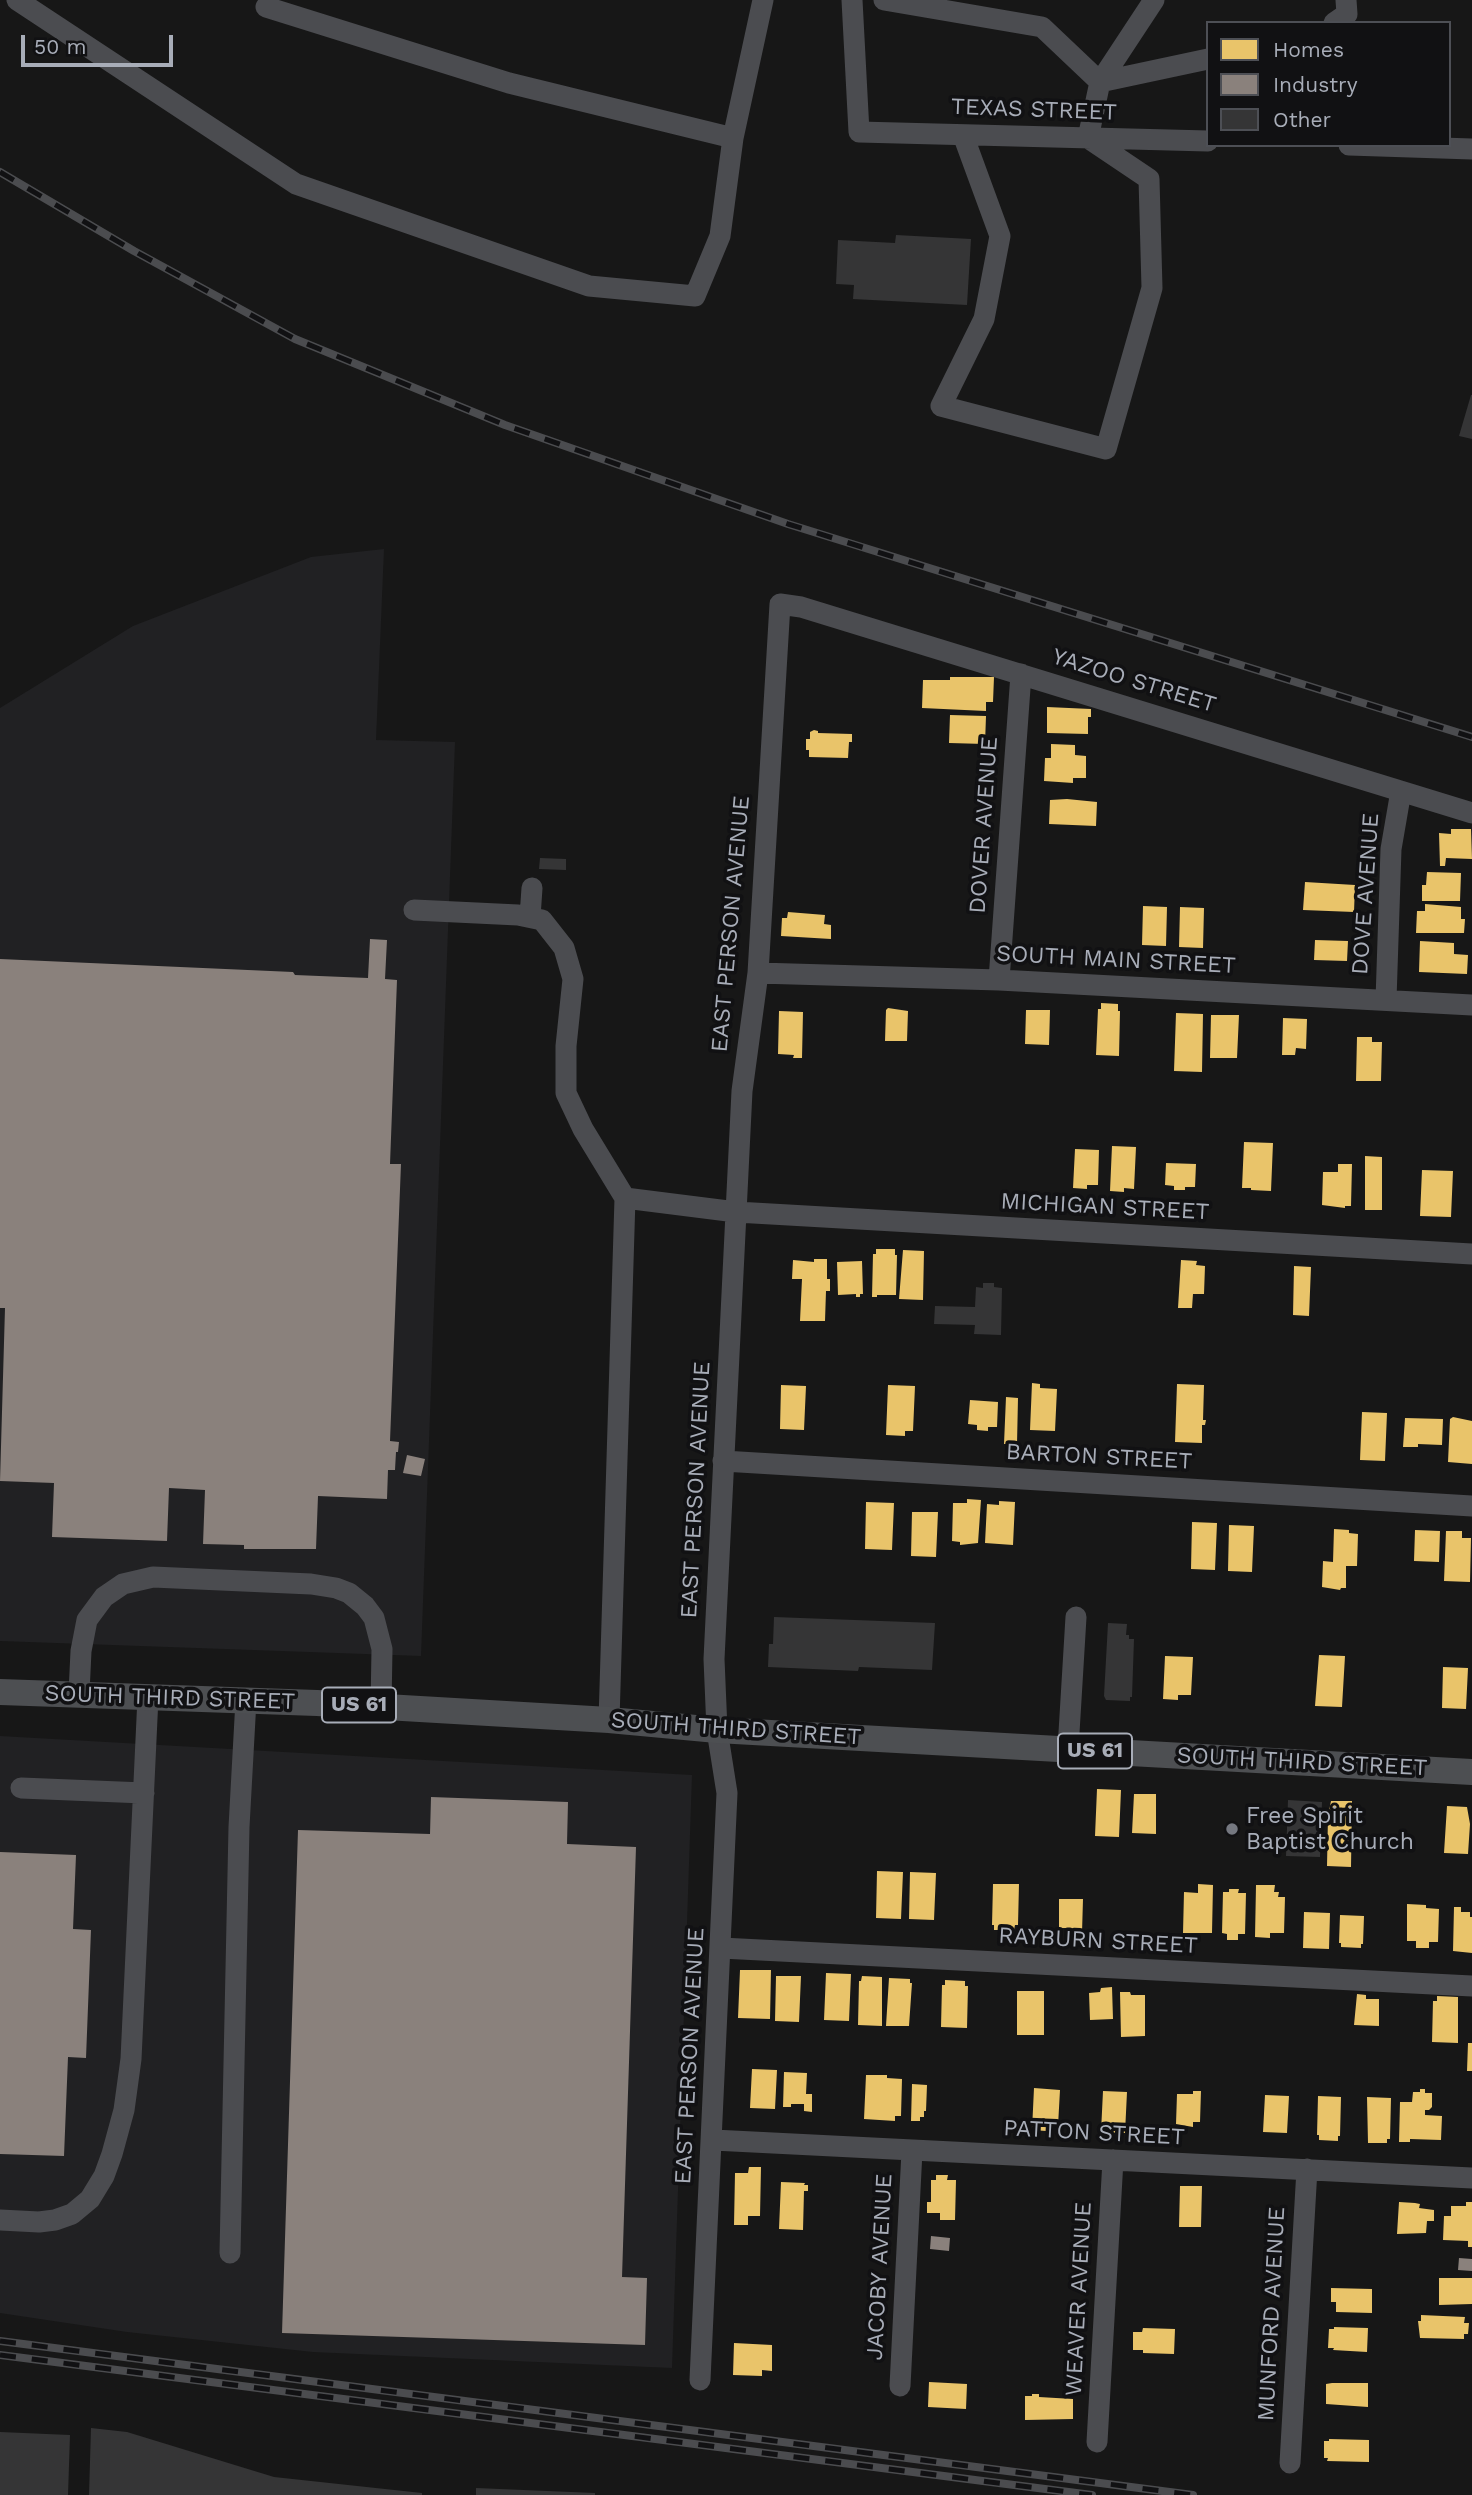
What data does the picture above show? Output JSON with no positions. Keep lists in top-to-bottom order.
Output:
{
  "streets": {
    "main road": ["SOUTH THIRD STREET", "US 61"],
    "street": [
      "TEXAS STREET",
      "YAZOO STREET",
      "DOVER AVENUE",
      "DOVE AVENUE",
      "EAST PERSON AVENUE",
      "SOUTH MAIN STREET",
      "MICHIGAN STREET",
      "BARTON STREET",
      "RAYBURN STREET",
      "PATTON STREET",
      "JACOBY AVENUE",
      "WEAVER AVENUE",
      "MUNFORD AVENUE"
    ]
  },
  "crossings": [
    ["YAZOO STREET", "DOVER AVENUE"],
    ["YAZOO STREET", "DOVE AVENUE"],
    ["YAZOO STREET", "EAST PERSON AVENUE"],
    ["DOVER AVENUE", "SOUTH MAIN STREET"],
    ["DOVE AVENUE", "SOUTH MAIN STREET"],
    ["EAST PERSON AVENUE", "SOUTH MAIN STREET"],
    ["EAST PERSON AVENUE", "MICHIGAN STREET"],
    ["EAST PERSON AVENUE", "BARTON STREET"],
    ["EAST PERSON AVENUE", "SOUTH THIRD STREET"],
    ["EAST PERSON AVENUE", "RAYBURN STREET"],
    ["EAST PERSON AVENUE", "PATTON STREET"],
    ["PATTON STREET", "JACOBY AVENUE"],
    ["PATTON STREET", "WEAVER AVENUE"],
    ["PATTON STREET", "MUNFORD AVENUE"]
  ],
  "places": ["Free Spirit Baptist Church"],
  "legend": ["Homes", "Industry", "Other"],
  "scale_bar": "50 m"
}
